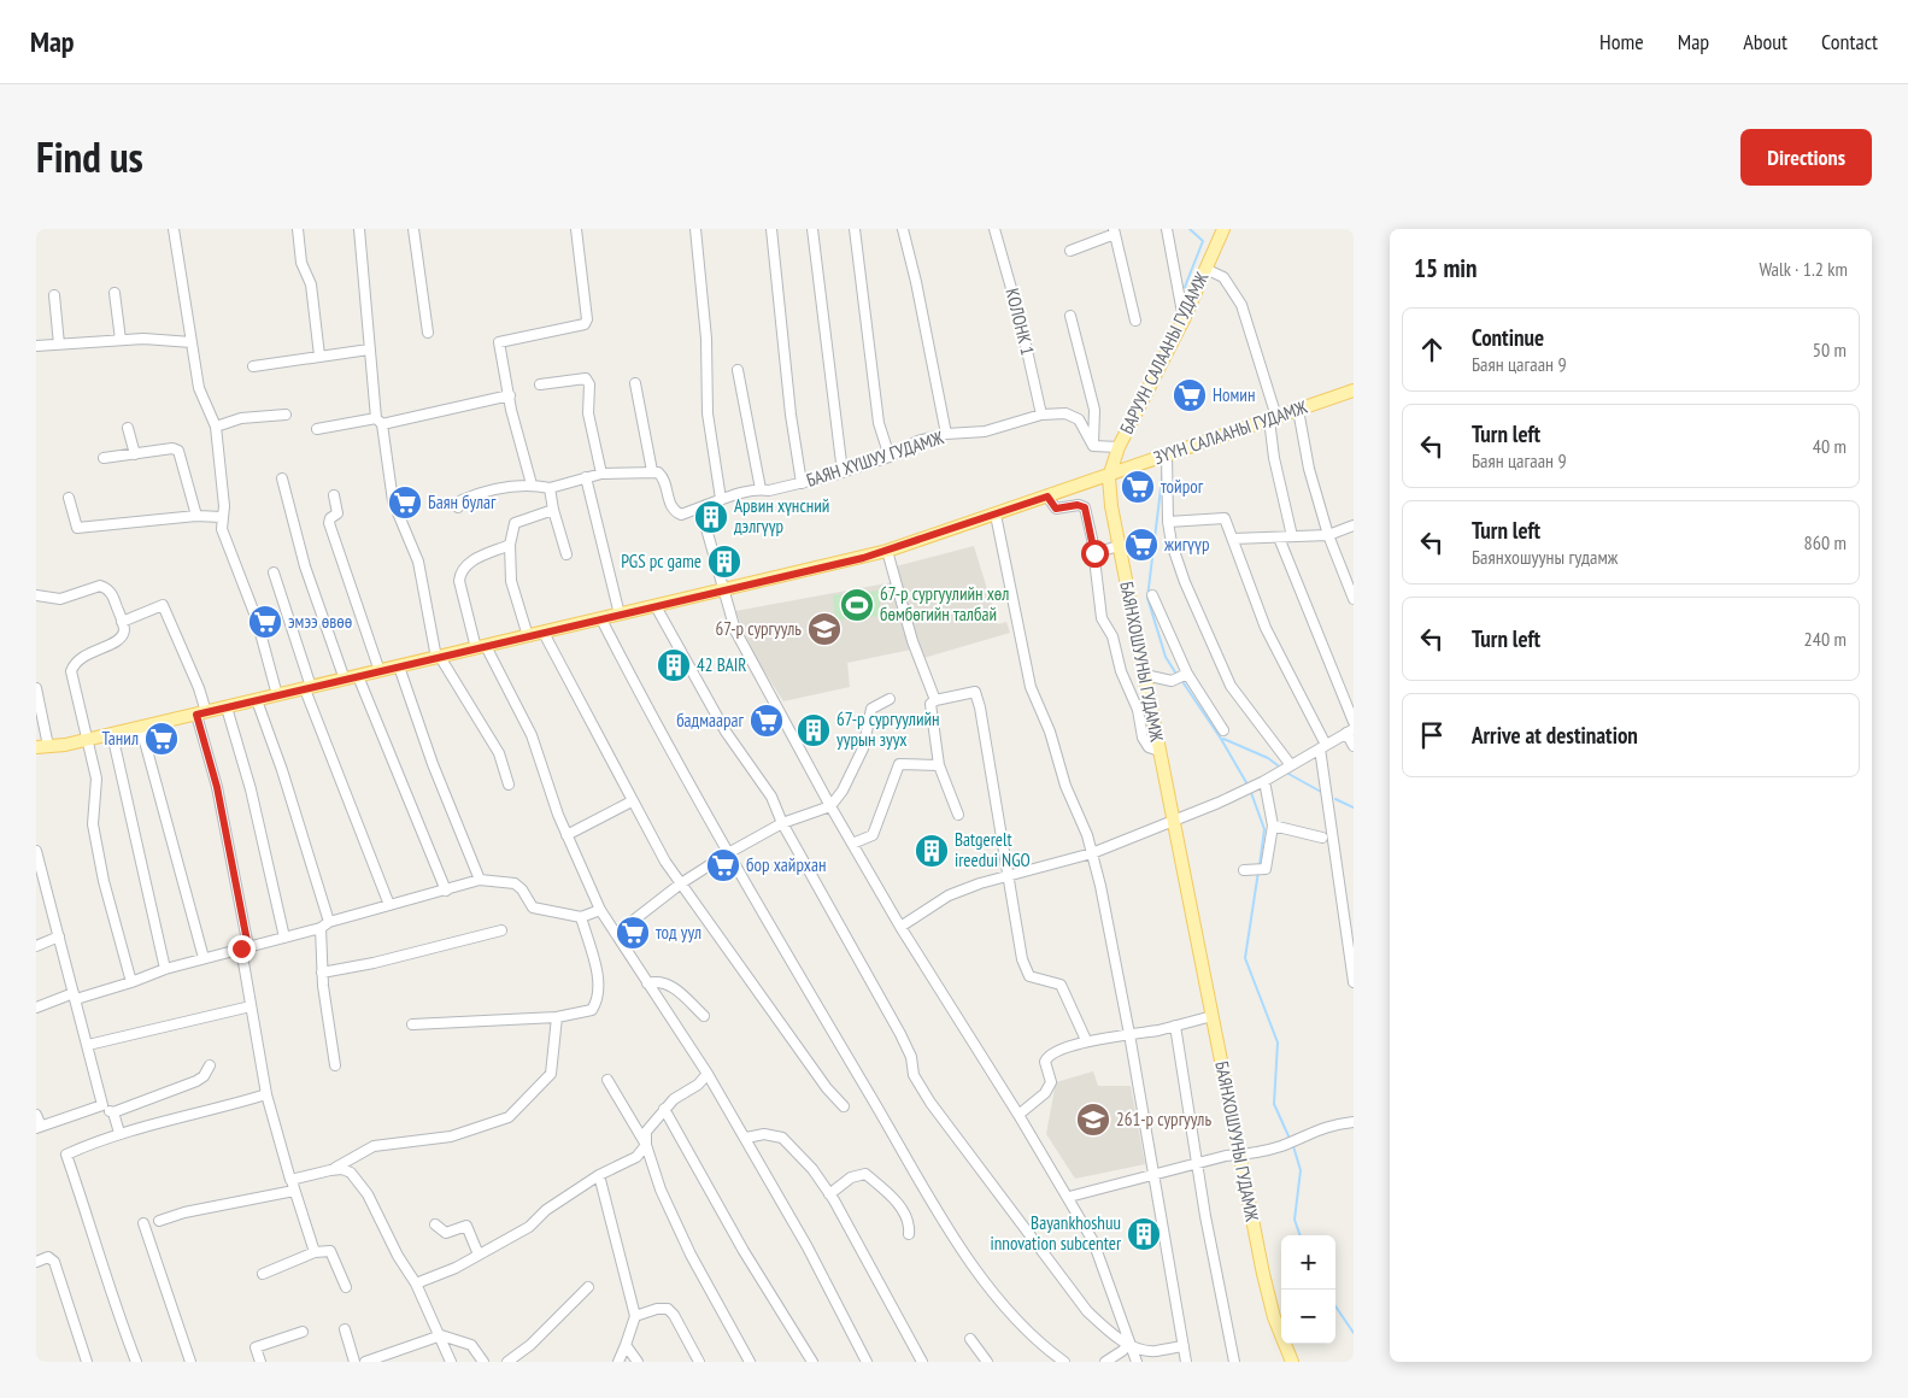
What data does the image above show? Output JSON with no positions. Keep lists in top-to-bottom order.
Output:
{
  "streets": {
    "main road": ["БАРУУН САЛААНЫ ГУДАМЖ", "ЗҮҮН САЛААНЫ ГУДАМЖ", "БАЯНХОШУУНЫ ГУДАМЖ"],
    "street": ["КОЛОНК 1", "БАЯН ХҮШУУ ГУДАМЖ"]
  },
  "crossings": [
    ["КОЛОНК 1", "БАЯН ХҮШУУ ГУДАМЖ"],
    ["БАРУУН САЛААНЫ ГУДАМЖ", "ЗҮҮН САЛААНЫ ГУДАМЖ"],
    ["БАРУУН САЛААНЫ ГУДАМЖ", "БАЯНХОШУУНЫ ГУДАМЖ"],
    ["ЗҮҮН САЛААНЫ ГУДАМЖ", "БАЯНХОШУУНЫ ГУДАМЖ"]
  ],
  "places": {
    "supermarket": [
      "Номин",
      "тойрог",
      "Баян булаг",
      "жигүүр",
      "эмээ өвөө",
      "бадмаараг",
      "Танил",
      "бор хайрхан",
      "тод уул"
    ],
    "building": [
      "Арвин хүнсний дэлгүүр",
      "PGS pc game",
      "42 BAIR",
      "67-р сургуулийн уурын зуух",
      "Batgerelt ireedui NGO",
      "Bayankhoshuu innovation subcenter"
    ],
    "sports": ["67-р сургуулийн хөл бөмбөгийн талбай"],
    "school or university": ["67-р сургууль", "261-р сургууль"]
  },
  "page": {
    "header": "Map",
    "nav": [
      "Home",
      "Map",
      "About",
      "Contact"
    ],
    "title": "Find us",
    "buttons": "Directions",
    "heading": ["15 min", "Walk · 1.2 km"],
    "list": [
      ["Continue", "Баян цагаан 9", "50 m"],
      ["Turn left", "Баян цагаан 9", "40 m"],
      ["Turn left", "Баянхошууны гудамж", "860 m"],
      ["Turn left", "240 m"],
      "Arrive at destination"
    ],
    "map_buttons": ["+", "−"]
  }
}
